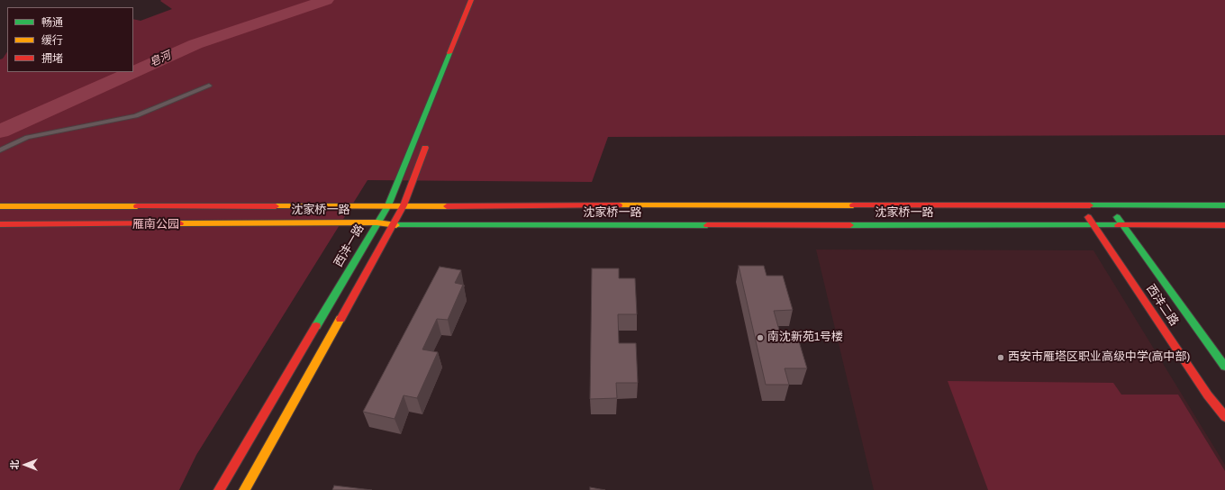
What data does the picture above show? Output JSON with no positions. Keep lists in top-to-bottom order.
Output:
{
  "streets": {
    "main road": ["沈家桥一路", "西沣一路", "西沣二路"]
  },
  "crossings": [
    ["沈家桥一路", "西沣一路"],
    ["沈家桥一路", "西沣二路"]
  ],
  "water": ["皂河"],
  "parks": ["雁南公园"],
  "places": ["南沈新苑1号楼", "西安市雁塔区职业高级中学(高中部)"],
  "legend": ["畅通", "缓行", "拥堵"],
  "north": "left"
}
